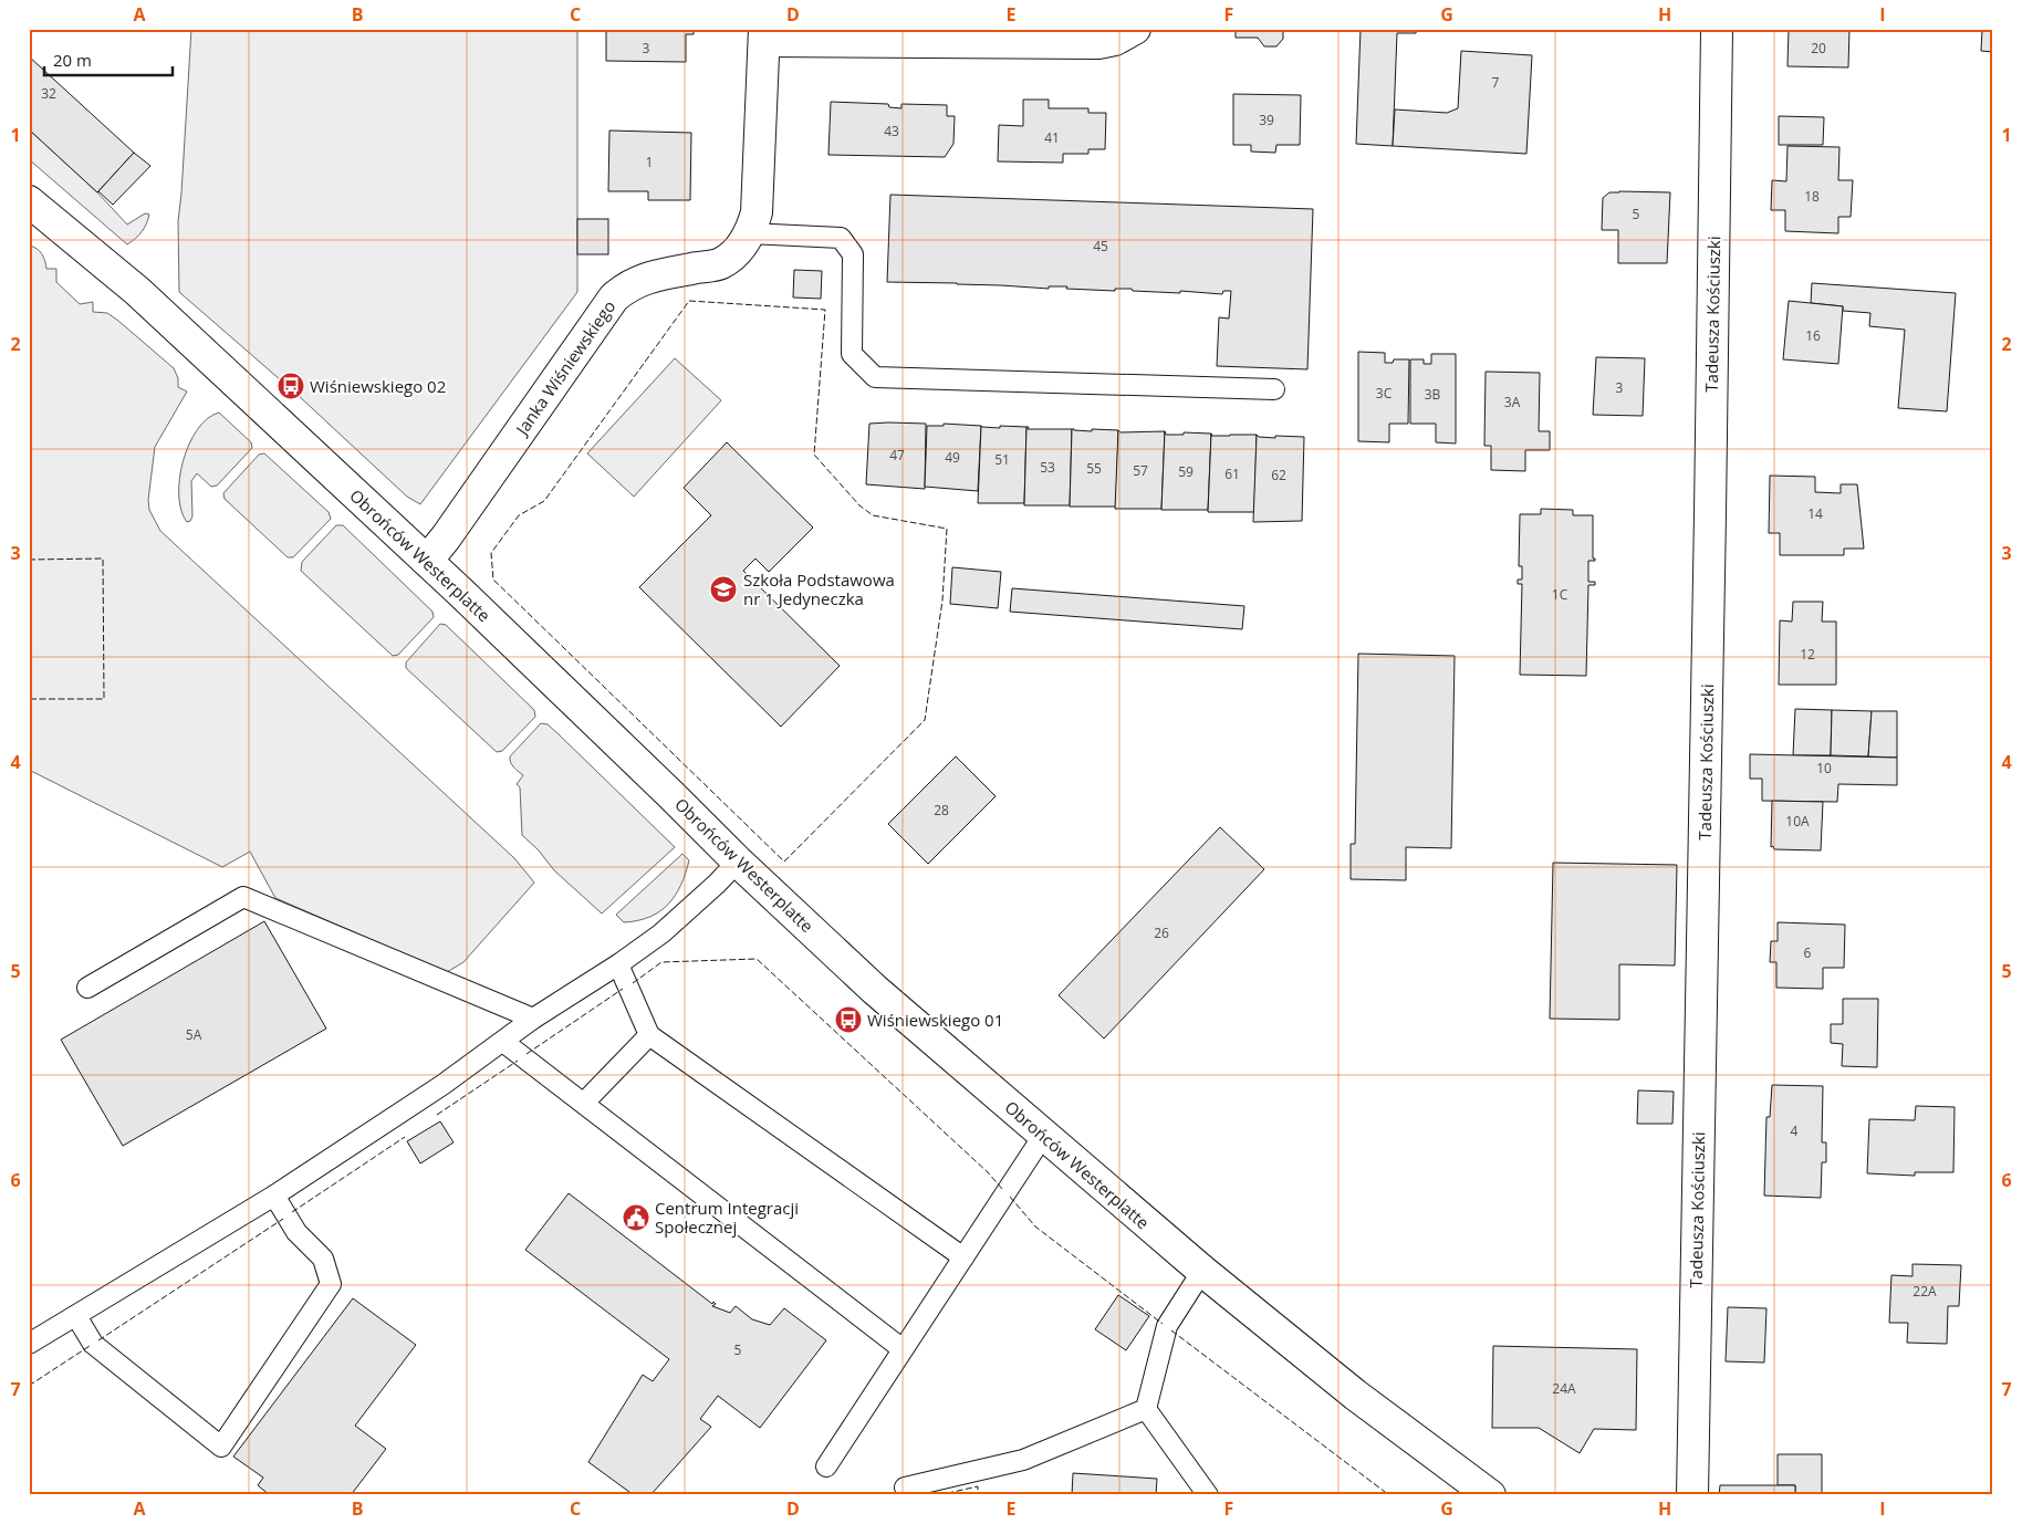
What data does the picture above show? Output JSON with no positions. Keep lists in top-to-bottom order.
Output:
{
  "streets": {
    "street": ["Tadeusza Kościuszki", "Janka Wiśniewskiego", "Obrońców Westerplatte"]
  },
  "crossings": [
    ["Janka Wiśniewskiego", "Obrońców Westerplatte"]
  ],
  "places": {
    "bus stop": ["Wiśniewskiego 02", "Wiśniewskiego 01"],
    "school or university": ["Szkoła Podstawowa nr 1 Jedyneczka"],
    "public building": ["Centrum Integracji Społecznej"]
  },
  "house_numbers": [
    "3",
    "20",
    "7",
    "32",
    "39",
    "43",
    "41",
    "1",
    "18",
    "5",
    "45",
    "16",
    "3",
    "3C",
    "3B",
    "3A",
    "47",
    "49",
    "51",
    "53",
    "55",
    "57",
    "59",
    "61",
    "62",
    "14",
    "1C",
    "12",
    "10",
    "28",
    "10A",
    "26",
    "6",
    "5A",
    "4",
    "22A",
    "5",
    "24A"
  ],
  "scale_bar": "20 m",
  "grid": {
    "columns": [
      "A",
      "B",
      "C",
      "D",
      "E",
      "F",
      "G",
      "H",
      "I"
    ],
    "rows": [
      "1",
      "2",
      "3",
      "4",
      "5",
      "6",
      "7"
    ]
  }
}
